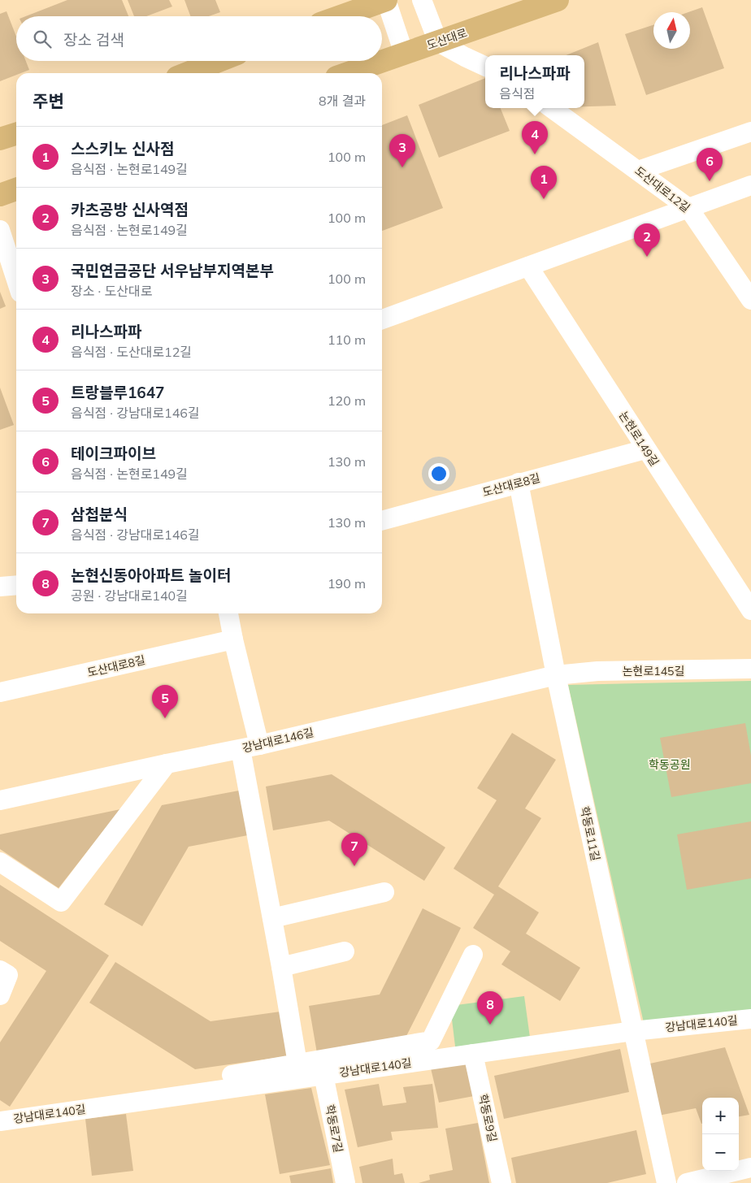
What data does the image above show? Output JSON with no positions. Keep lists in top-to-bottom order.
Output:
{
  "streets": {
    "main road": ["도산대로"],
    "street": [
      "도산대로12길",
      "논현로149길",
      "도산대로8길",
      "논현로145길",
      "강남대로146길",
      "학동로11길",
      "강남대로140길",
      "학동로9길",
      "학동로7길"
    ]
  },
  "crossings": [
    ["논현로149길", "도산대로8길"],
    ["도산대로8길", "학동로11길"],
    ["논현로145길", "강남대로146길"],
    ["논현로145길", "학동로11길"],
    ["강남대로146길", "학동로11길"],
    ["학동로11길", "강남대로140길"],
    ["강남대로140길", "학동로9길"],
    ["강남대로140길", "학동로7길"]
  ],
  "parks": ["학동공원"],
  "north": "top",
  "page": {
    "search": "장소 검색",
    "popup": ["리나스파파", "음식점"],
    "heading": ["주변", "8개 결과"],
    "pins": [
      "4",
      "3",
      "6",
      "1",
      "2",
      "5",
      "7",
      "8"
    ],
    "list": [
      {
        "mark": "1",
        "name": "스스키노 신사점",
        "note": "음식점 · 논현로149길",
        "value": "100 m"
      },
      {
        "mark": "2",
        "name": "카츠공방 신사역점",
        "note": "음식점 · 논현로149길",
        "value": "100 m"
      },
      {
        "mark": "3",
        "name": "국민연금공단 서우남부지역본부",
        "note": "장소 · 도산대로",
        "value": "100 m"
      },
      {
        "mark": "4",
        "name": "리나스파파",
        "note": "음식점 · 도산대로12길",
        "value": "110 m"
      },
      {
        "mark": "5",
        "name": "트랑블루1647",
        "note": "음식점 · 강남대로146길",
        "value": "120 m"
      },
      {
        "mark": "6",
        "name": "테이크파이브",
        "note": "음식점 · 논현로149길",
        "value": "130 m"
      },
      {
        "mark": "7",
        "name": "삼첩분식",
        "note": "음식점 · 강남대로146길",
        "value": "130 m"
      },
      {
        "mark": "8",
        "name": "논현신동아아파트 놀이터",
        "note": "공원 · 강남대로140길",
        "value": "190 m"
      }
    ],
    "map_buttons": ["+", "−"]
  }
}
